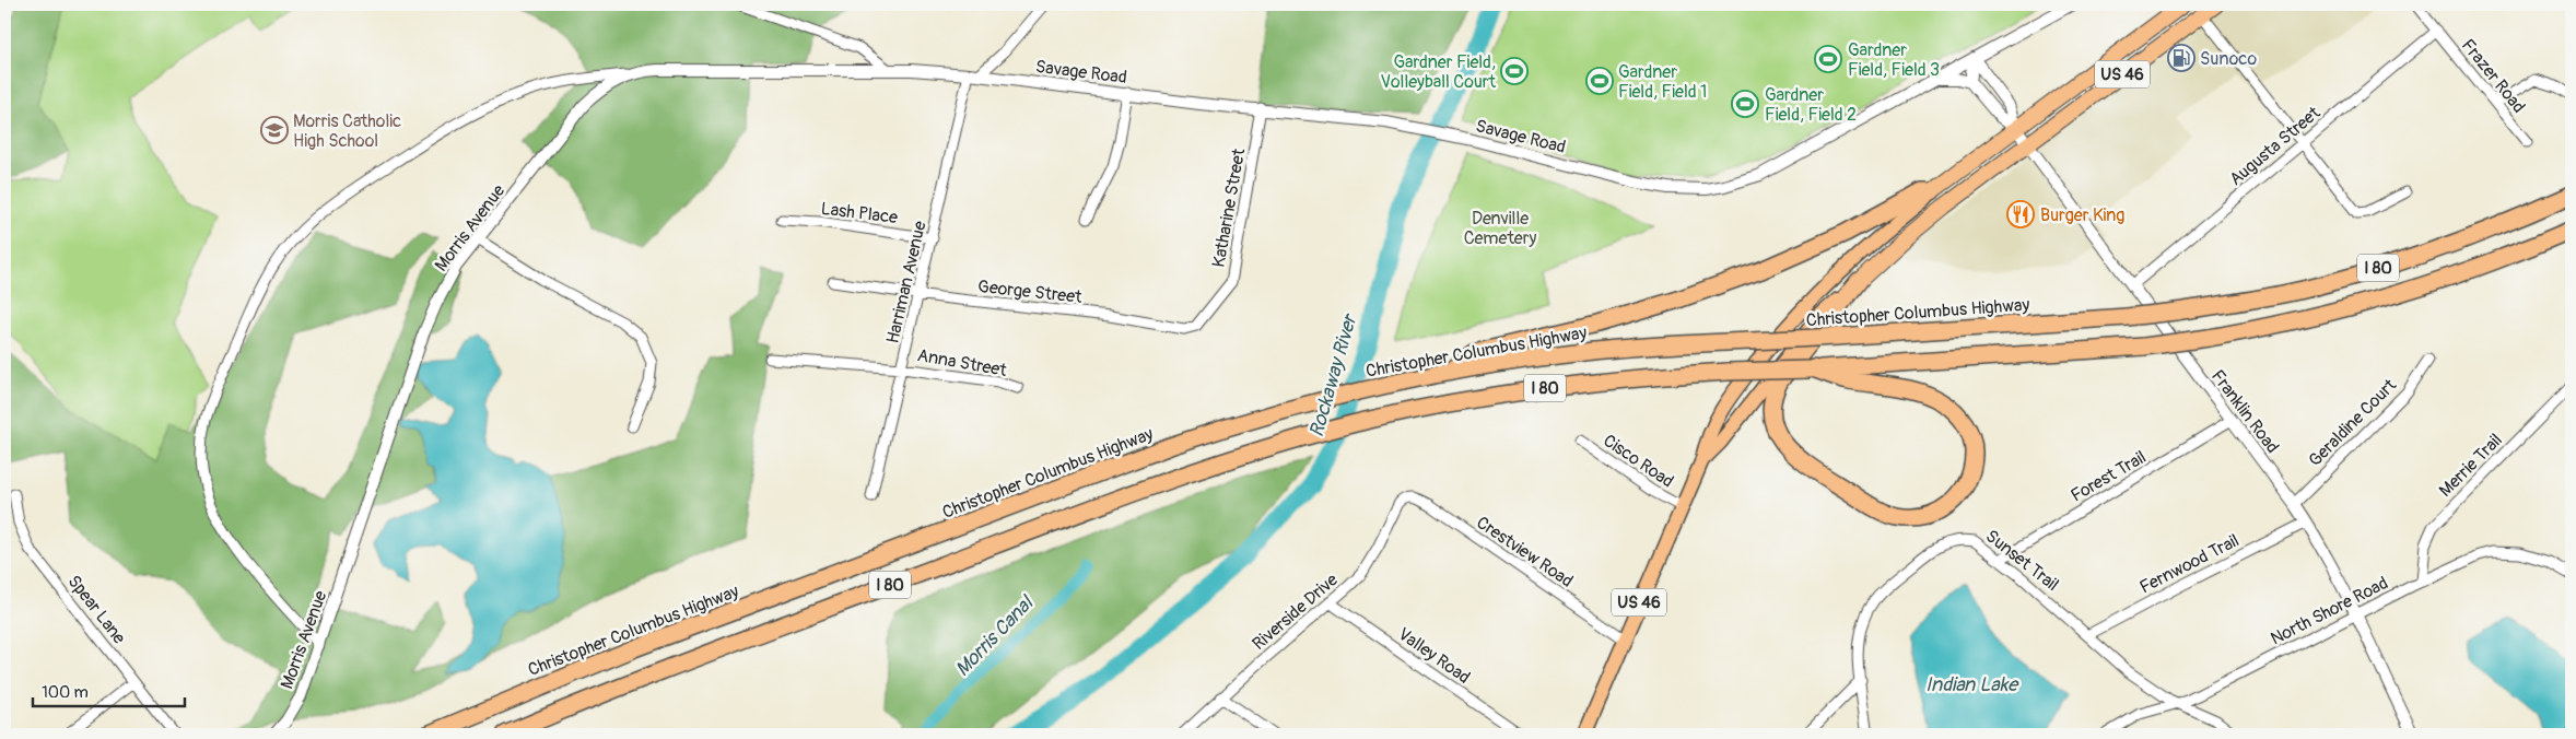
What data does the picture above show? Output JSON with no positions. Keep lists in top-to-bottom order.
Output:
{
  "streets": {
    "highway": ["US 46", "I 80", "Christopher Columbus Highway"],
    "street": [
      "Savage Road",
      "Frazer Road",
      "Augusta Street",
      "Katharine Street",
      "Lash Place",
      "Morris Avenue",
      "Harriman Avenue",
      "George Street",
      "Anna Street",
      "Franklin Road",
      "Geraldine Court",
      "Cisco Road",
      "Merrie Trail",
      "Forest Trail",
      "Crestview Road",
      "Sunset Trail",
      "Fernwood Trail",
      "Spear Lane",
      "North Shore Road",
      "Riverside Drive",
      "Valley Road"
    ]
  },
  "crossings": [
    ["Savage Road", "Katharine Street"],
    ["Savage Road", "Morris Avenue"],
    ["Savage Road", "Harriman Avenue"],
    ["Savage Road", "Franklin Road"],
    ["US 46", "Franklin Road"],
    ["US 46", "Cisco Road"],
    ["US 46", "Crestview Road"],
    ["Frazer Road", "Augusta Street"],
    ["Augusta Street", "Franklin Road"],
    ["Katharine Street", "George Street"],
    ["Lash Place", "Harriman Avenue"],
    ["Harriman Avenue", "George Street"],
    ["Harriman Avenue", "Anna Street"],
    ["Franklin Road", "Geraldine Court"],
    ["Franklin Road", "Forest Trail"],
    ["Franklin Road", "Fernwood Trail"],
    ["Franklin Road", "North Shore Road"],
    ["Merrie Trail", "North Shore Road"],
    ["Forest Trail", "Sunset Trail"],
    ["Crestview Road", "Riverside Drive"],
    ["Sunset Trail", "Fernwood Trail"],
    ["Sunset Trail", "North Shore Road"],
    ["Riverside Drive", "Valley Road"]
  ],
  "water": ["Rockaway River", "Morris Canal", "Indian Lake"],
  "parks": ["Denville Cemetery"],
  "places": {
    "fuel station": ["Sunoco"],
    "sports": [
      "Gardner Field, Field 3",
      "Gardner Field, Volleyball Court",
      "Gardner Field, Field 1",
      "Gardner Field, Field 2"
    ],
    "school or university": ["Morris Catholic High School"],
    "restaurant": ["Burger King"]
  },
  "scale_bar": "100 m"
}
